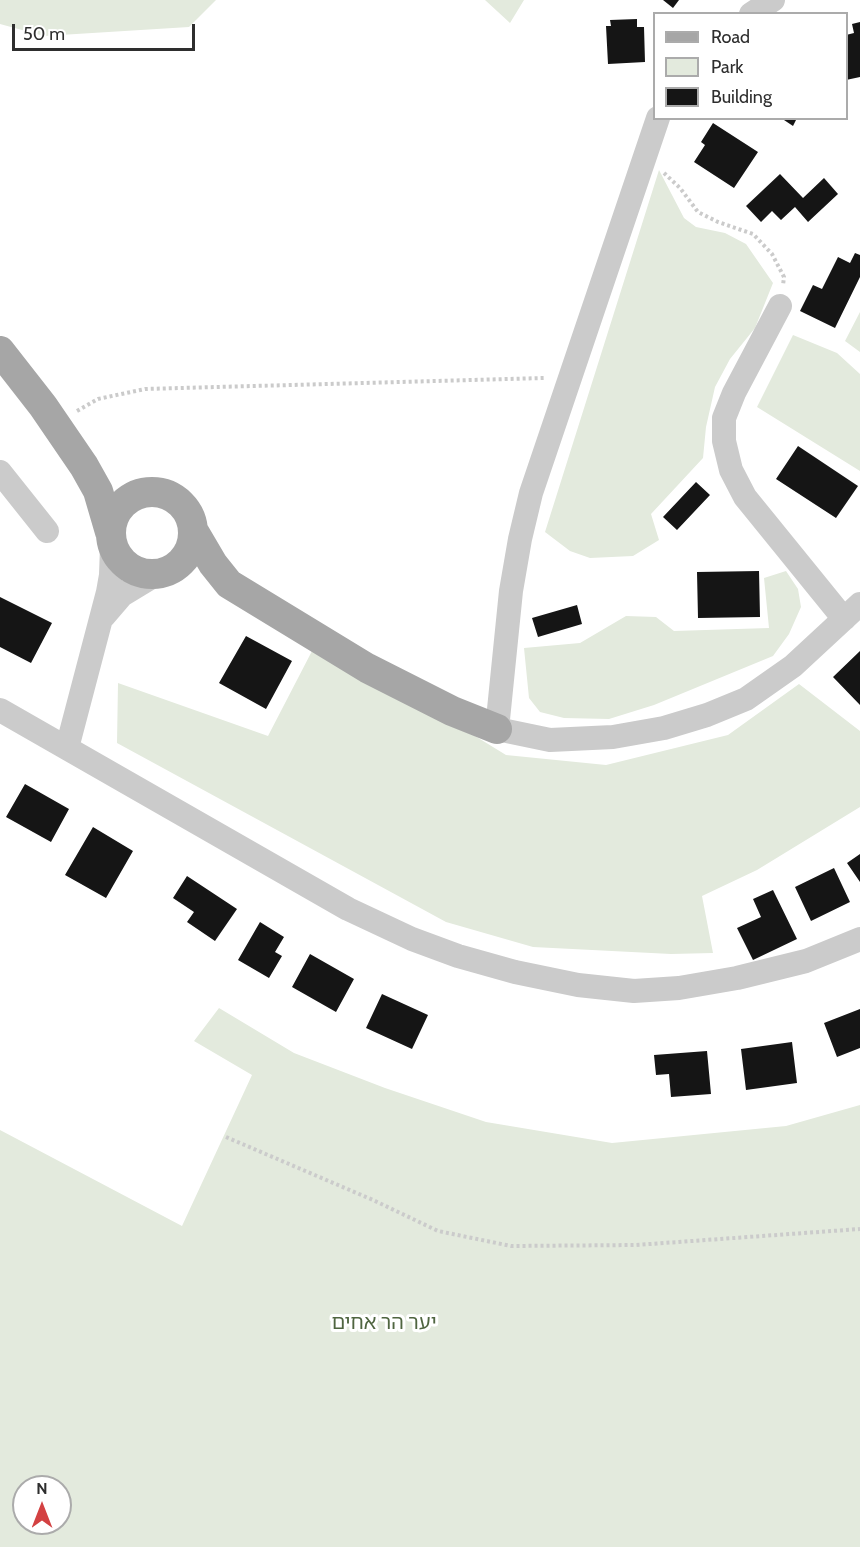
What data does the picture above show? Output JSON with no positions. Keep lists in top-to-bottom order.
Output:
{
  "parks": ["יער הר אחים"],
  "legend": ["Road", "Park", "Building"],
  "scale_bar": "50 m",
  "north": "top"
}
